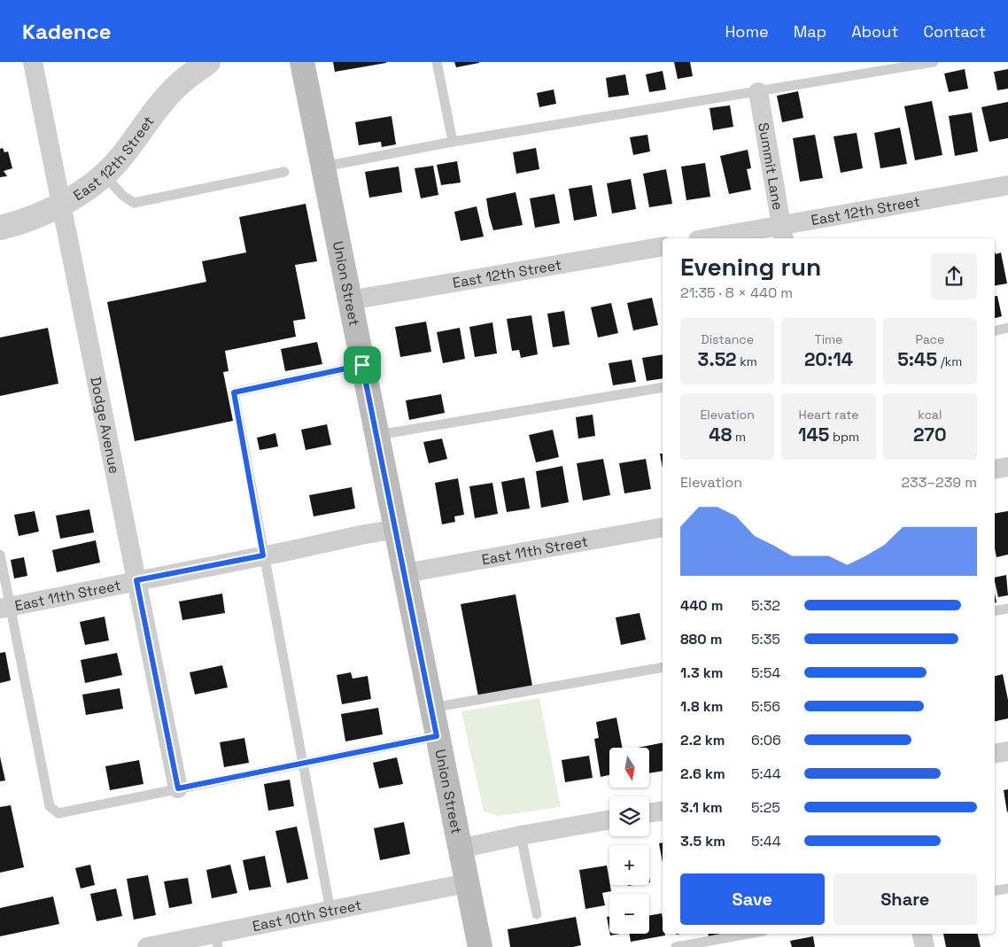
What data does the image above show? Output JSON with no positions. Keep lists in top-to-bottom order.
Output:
{
  "streets": {
    "main road": ["Union Street"],
    "street": [
      "East 12th Street",
      "Summit Lane",
      "Dodge Avenue",
      "East 11th Street",
      "East 10th Street"
    ]
  },
  "crossings": [
    ["East 12th Street", "Summit Lane"],
    ["East 12th Street", "Union Street"],
    ["East 12th Street", "Dodge Avenue"],
    ["Union Street", "East 11th Street"],
    ["Union Street", "East 10th Street"],
    ["Dodge Avenue", "East 11th Street"]
  ],
  "north": "bottom",
  "page": {
    "header": "Kadence",
    "nav": [
      "Home",
      "Map",
      "About",
      "Contact"
    ],
    "heading": ["Evening run", "21:35 · 8 × 440 m"],
    "stats": [
      ["Distance", "3.52 km"],
      ["Time", "20:14"],
      ["Pace", "5:45 /km"],
      ["Elevation", "48 m"],
      ["Heart rate", "145 bpm"],
      ["kcal", "270"]
    ],
    "chart": ["Elevation", "233–239 m"],
    "list": [
      {
        "name": "440 m",
        "note": "5:32"
      },
      {
        "name": "880 m",
        "note": "5:35"
      },
      {
        "name": "1.3 km",
        "note": "5:54"
      },
      {
        "name": "1.8 km",
        "note": "5:56"
      },
      {
        "name": "2.2 km",
        "note": "6:06"
      },
      {
        "name": "2.6 km",
        "note": "5:44"
      },
      {
        "name": "3.1 km",
        "note": "5:25"
      },
      {
        "name": "3.5 km",
        "note": "5:44"
      }
    ],
    "map_buttons": ["+", "−"],
    "buttons": ["Save", "Share"]
  }
}
